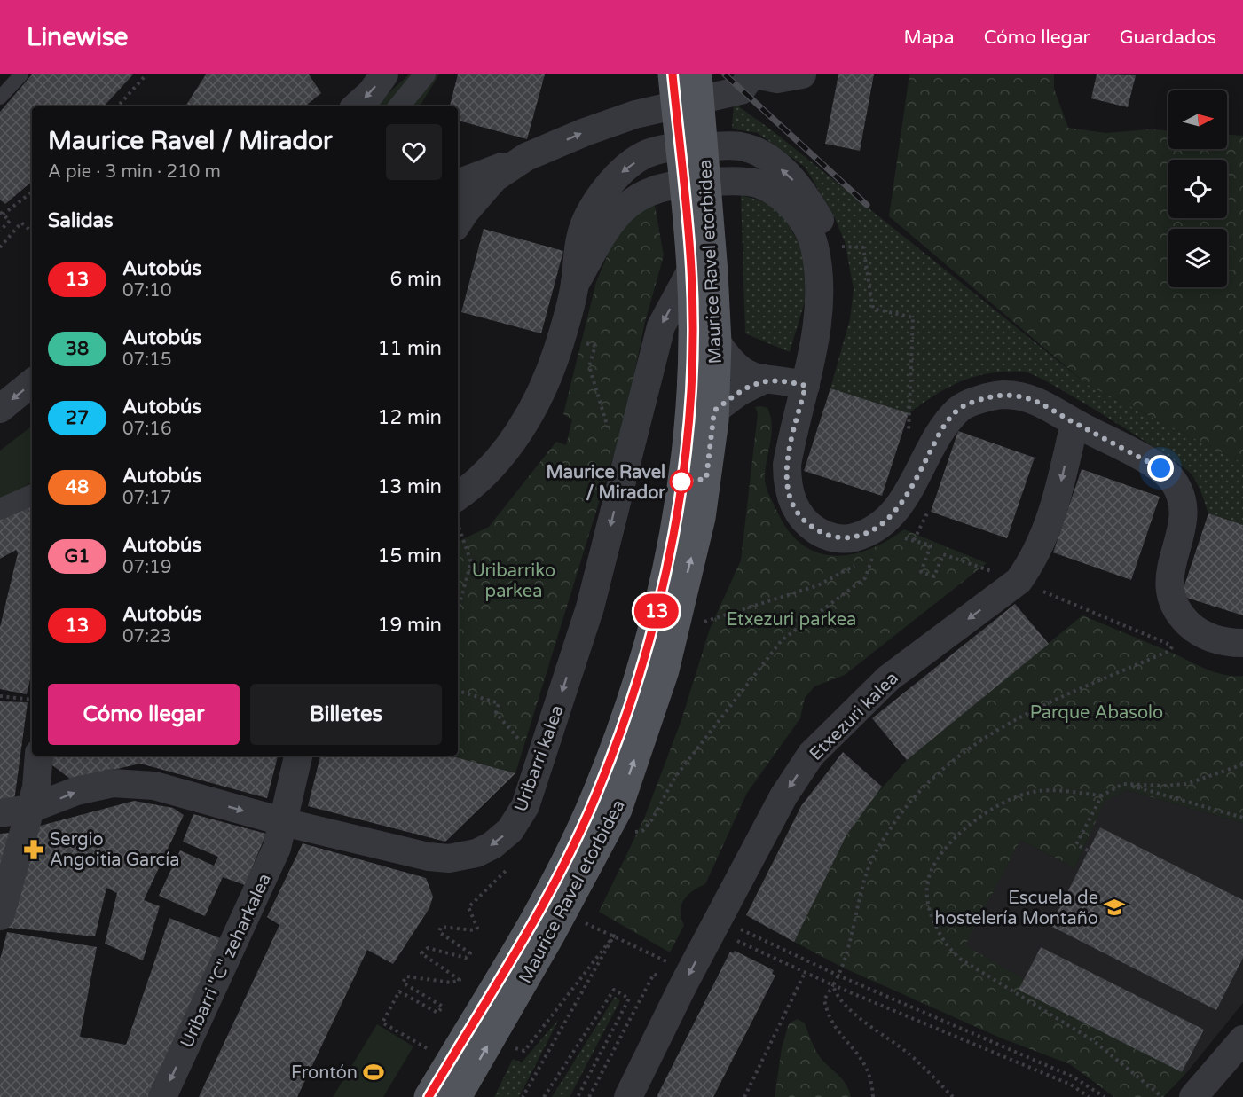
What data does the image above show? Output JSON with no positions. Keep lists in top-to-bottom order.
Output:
{
  "streets": {
    "main road": ["Maurice Ravel etorbidea"],
    "street": ["Etxezuri kalea", "Uribarri kalea", "Uribarri \"C\" zeharkalea"]
  },
  "crossings": [
    ["Maurice Ravel etorbidea", "Uribarri kalea"],
    ["Uribarri kalea", "Uribarri \"C\" zeharkalea"]
  ],
  "one_way": ["Etxezuri kalea"],
  "parks": ["Uribarriko parkea", "Etxezuri parkea", "Parque Abasolo"],
  "places": {
    "other": ["Maurice Ravel / Mirador"],
    "pharmacy": ["Sergio Angoitia García"],
    "school or university": ["Escuela de hostelería Montaño"],
    "sports": ["Frontón"]
  },
  "lines": ["bus line 13"],
  "north": "right",
  "page": {
    "header": "Linewise",
    "nav": ["Mapa", "Cómo llegar", "Guardados"],
    "on_map": "13",
    "heading": [
      ["Maurice Ravel / Mirador", "A pie · 3 min · 210 m"],
      "Salidas"
    ],
    "list": [
      {
        "mark": "13",
        "name": "Autobús",
        "note": "07:10",
        "value": "6 min"
      },
      {
        "mark": "38",
        "name": "Autobús",
        "note": "07:15",
        "value": "11 min"
      },
      {
        "mark": "27",
        "name": "Autobús",
        "note": "07:16",
        "value": "12 min"
      },
      {
        "mark": "48",
        "name": "Autobús",
        "note": "07:17",
        "value": "13 min"
      },
      {
        "mark": "G1",
        "name": "Autobús",
        "note": "07:19",
        "value": "15 min"
      },
      {
        "mark": "13",
        "name": "Autobús",
        "note": "07:23",
        "value": "19 min"
      }
    ],
    "buttons": ["Cómo llegar", "Billetes"]
  }
}
